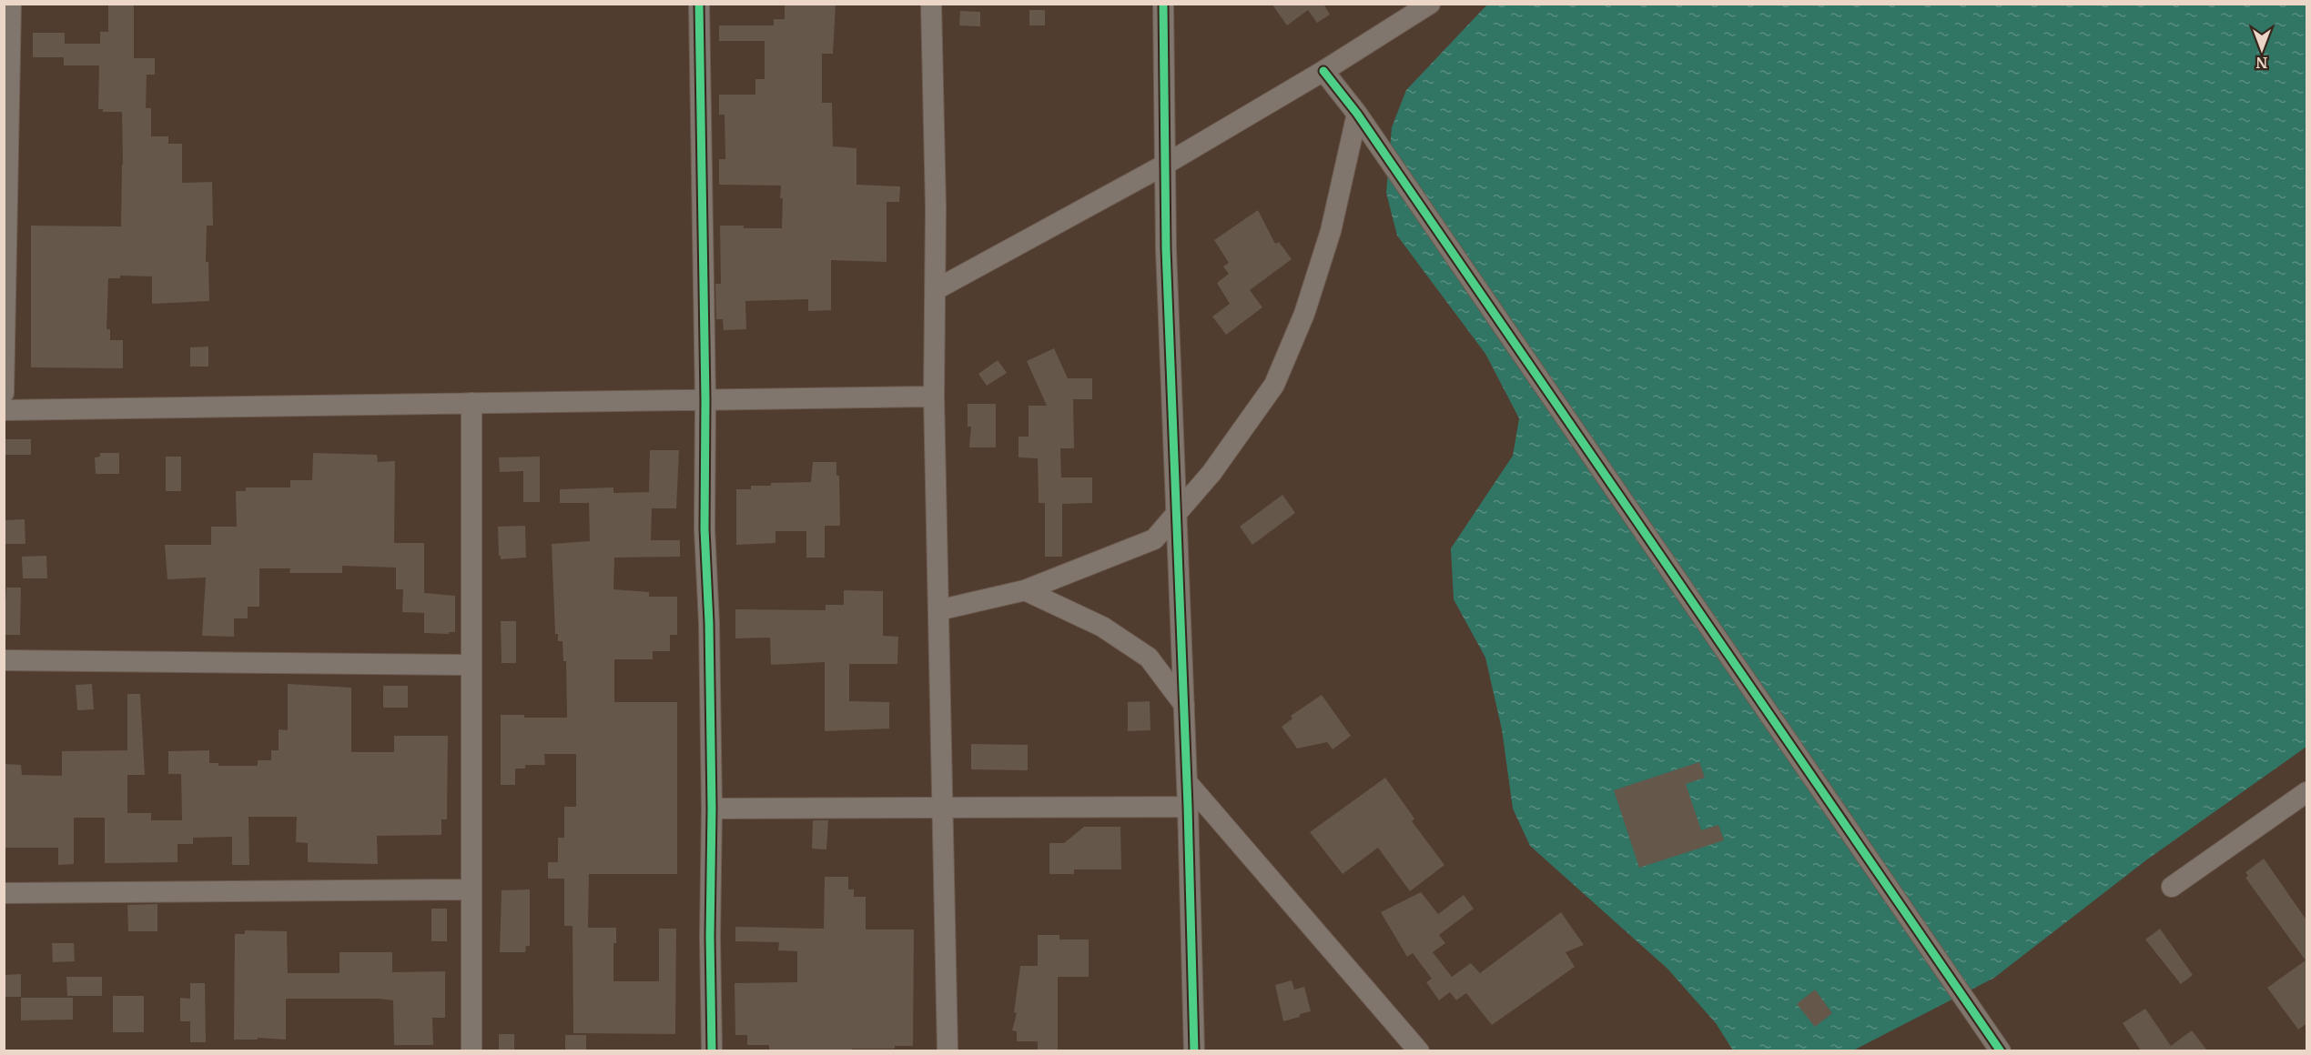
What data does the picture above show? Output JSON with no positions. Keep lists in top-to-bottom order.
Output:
{
  "north": "bottom"
}
